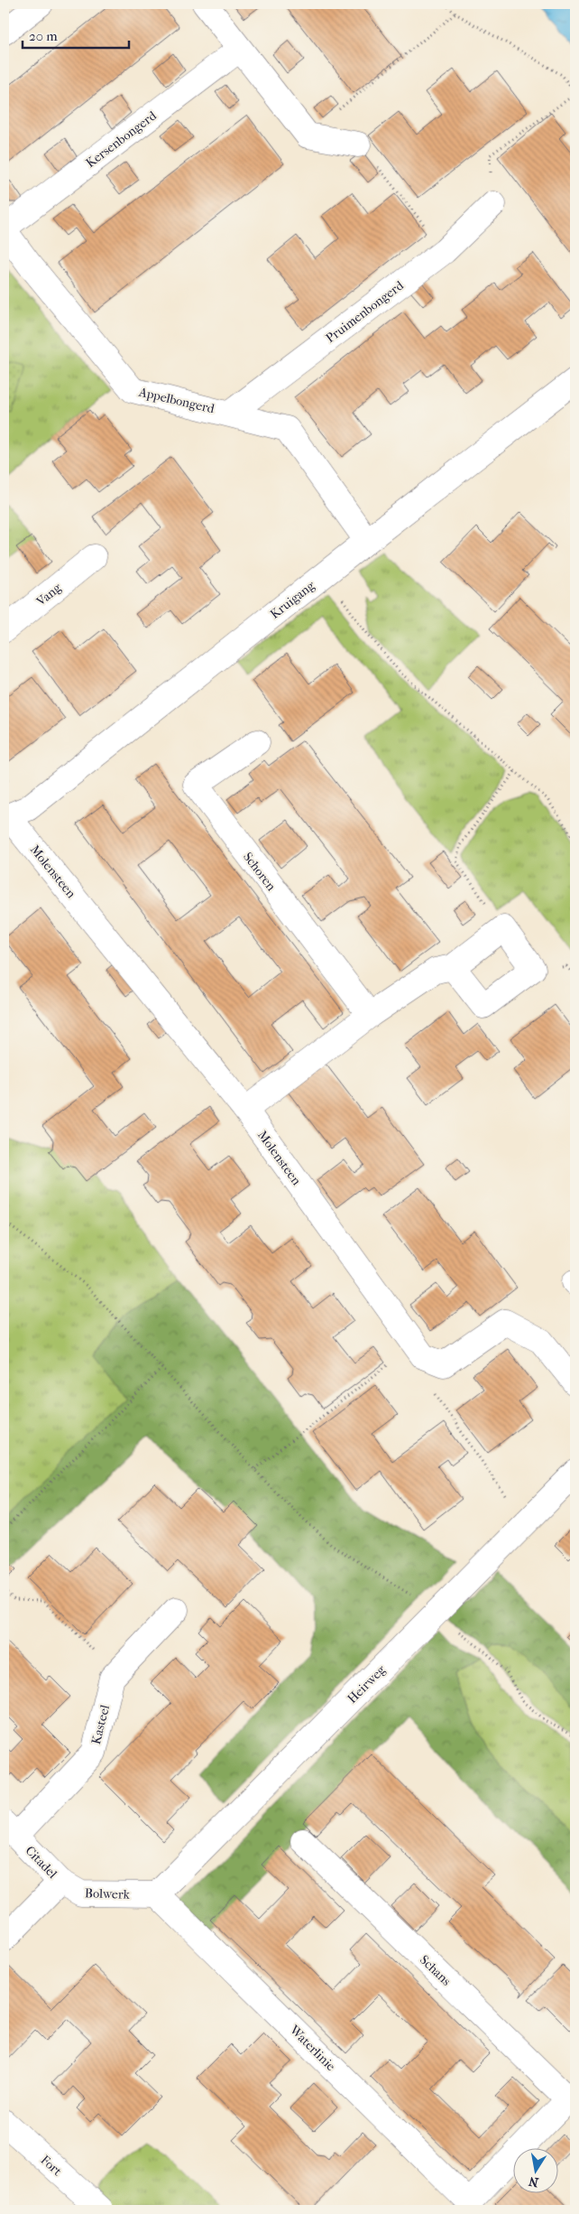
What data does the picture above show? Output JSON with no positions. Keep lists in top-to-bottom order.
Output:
{
  "streets": {
    "street": [
      "Kersenbongerd",
      "Pruimenbongerd",
      "Appelbongerd",
      "Vang",
      "Kruigang",
      "Molensteen",
      "Schoren",
      "Heirweg",
      "Kasteel",
      "Citadel",
      "Bolwerk",
      "Schans",
      "Waterlinie",
      "Fort"
    ]
  },
  "crossings": [
    ["Kersenbongerd", "Appelbongerd"],
    ["Pruimenbongerd", "Appelbongerd"],
    ["Appelbongerd", "Kruigang"],
    ["Kruigang", "Molensteen"],
    ["Heirweg", "Bolwerk"],
    ["Heirweg", "Waterlinie"],
    ["Kasteel", "Citadel"],
    ["Citadel", "Bolwerk"],
    ["Bolwerk", "Waterlinie"],
    ["Schans", "Waterlinie"]
  ],
  "scale_bar": "20 m",
  "north": "bottom"
}
